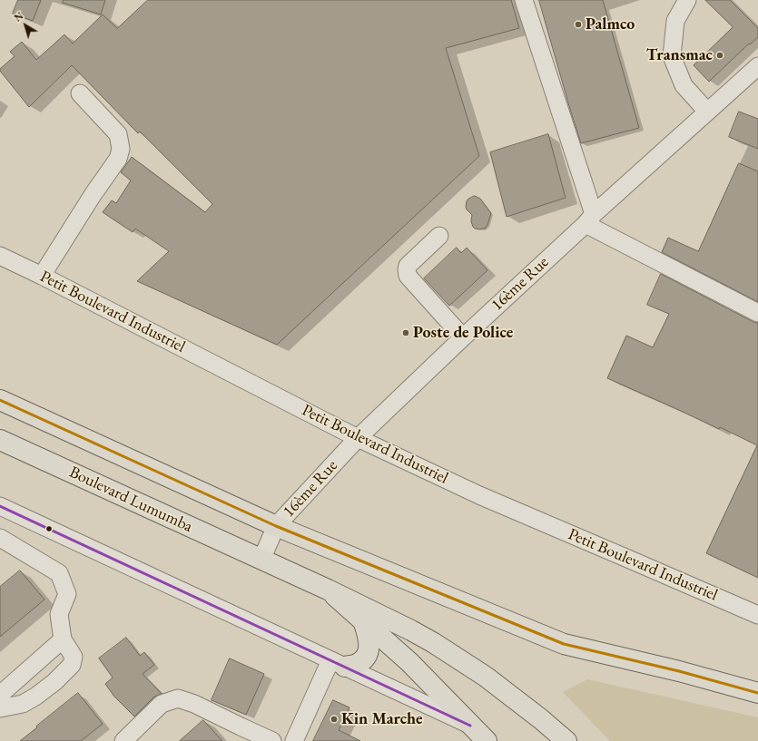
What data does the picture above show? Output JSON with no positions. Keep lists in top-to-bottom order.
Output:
{
  "streets": {
    "main road": ["Boulevard Lumumba"],
    "street": ["16ème Rue", "Petit Boulevard Industriel"]
  },
  "crossings": [
    ["16ème Rue", "Petit Boulevard Industriel"],
    ["16ème Rue", "Boulevard Lumumba"]
  ],
  "places": [
    "Palmco",
    "Transmac",
    "Poste de Police",
    "Kin Marche"
  ],
  "north": "top left"
}
